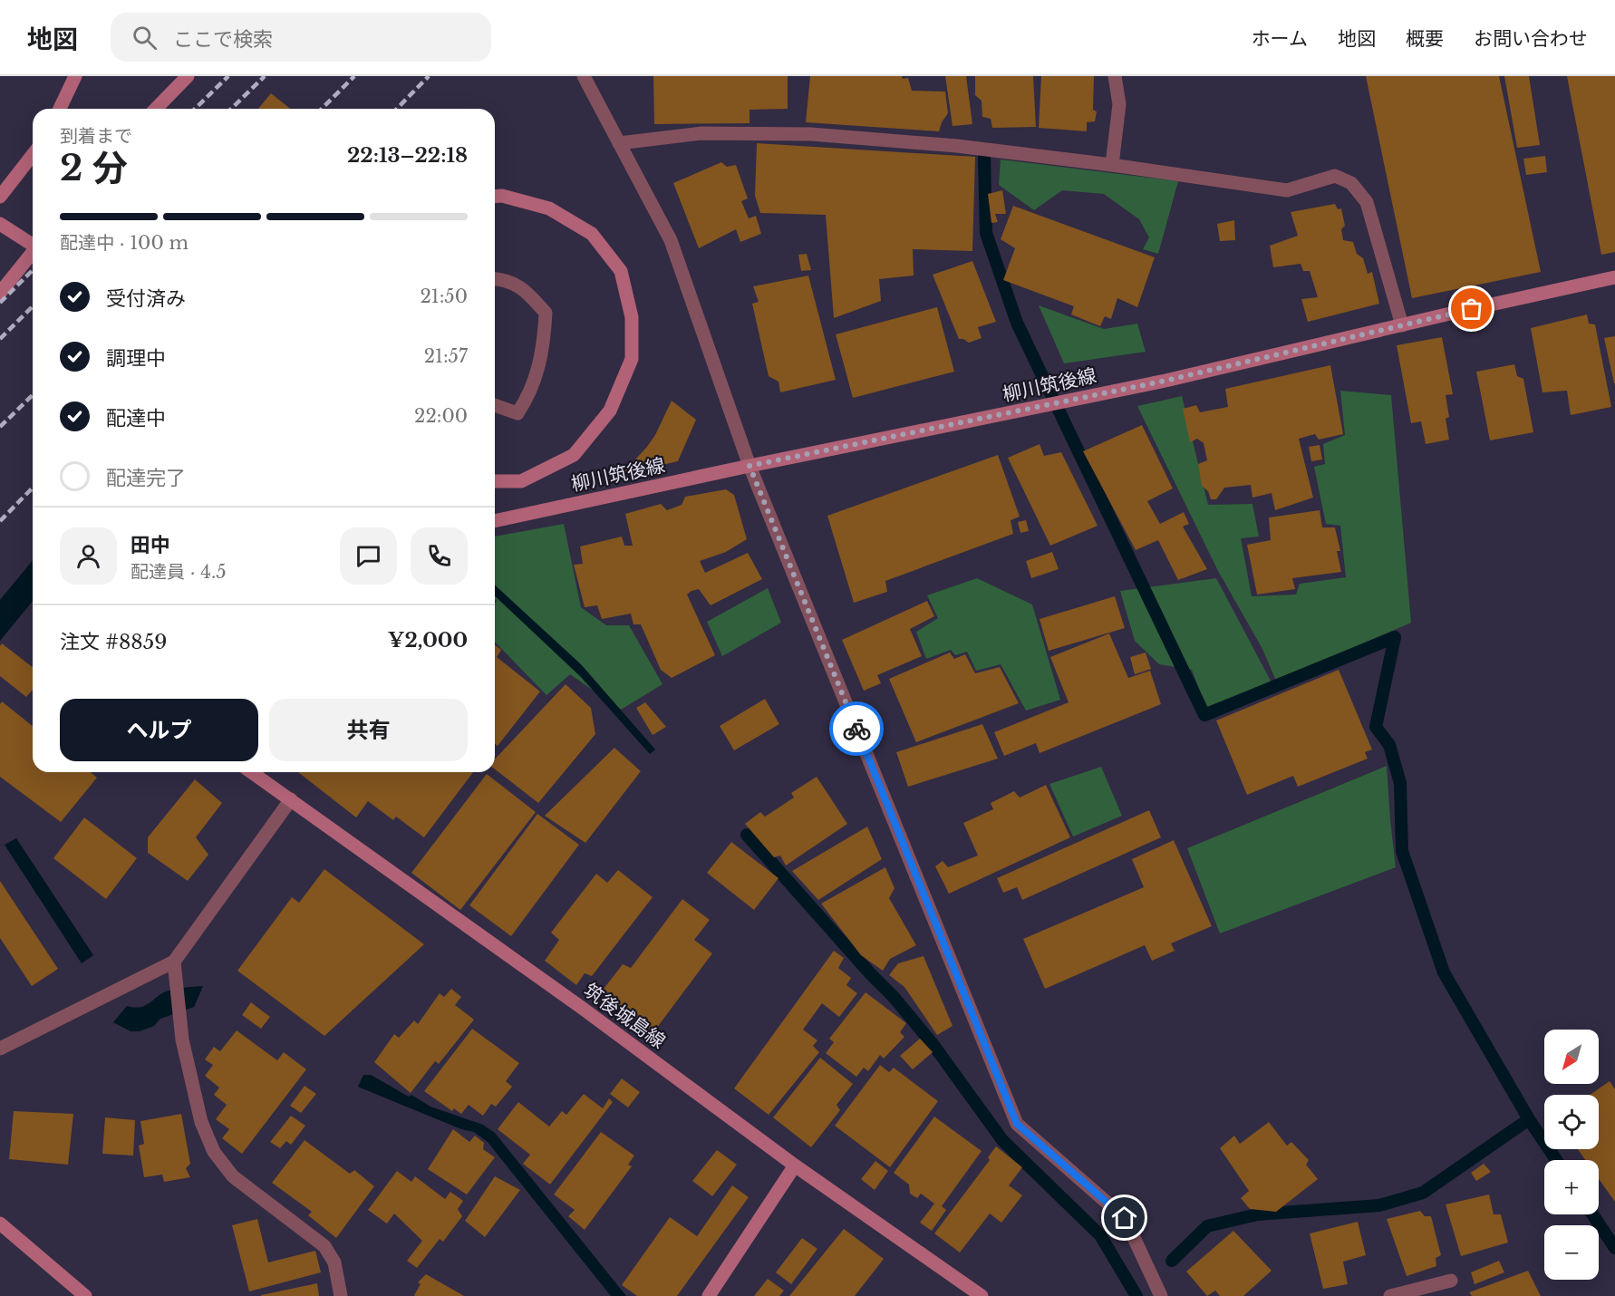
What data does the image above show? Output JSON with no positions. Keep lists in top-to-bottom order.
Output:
{
  "streets": {
    "main road": ["柳川筑後線", "筑後城島線"]
  },
  "north": "bottom left",
  "page": {
    "header": "地図",
    "search": "ここで検索",
    "nav": [
      "ホーム",
      "地図",
      "概要",
      "お問い合わせ"
    ],
    "heading": ["2 分", "到着まで", "22:13–22:18"],
    "panel": [
      "田中",
      "配達員 · 4.5",
      "注文 #8859",
      "¥2,000"
    ],
    "bar": "配達中 · 100 m",
    "list": [
      ["受付済み", "21:50"],
      ["調理中", "21:57"],
      ["配達中", "22:00"],
      "配達完了"
    ],
    "buttons": ["ヘルプ", "共有"],
    "map_buttons": ["+", "−"]
  }
}
